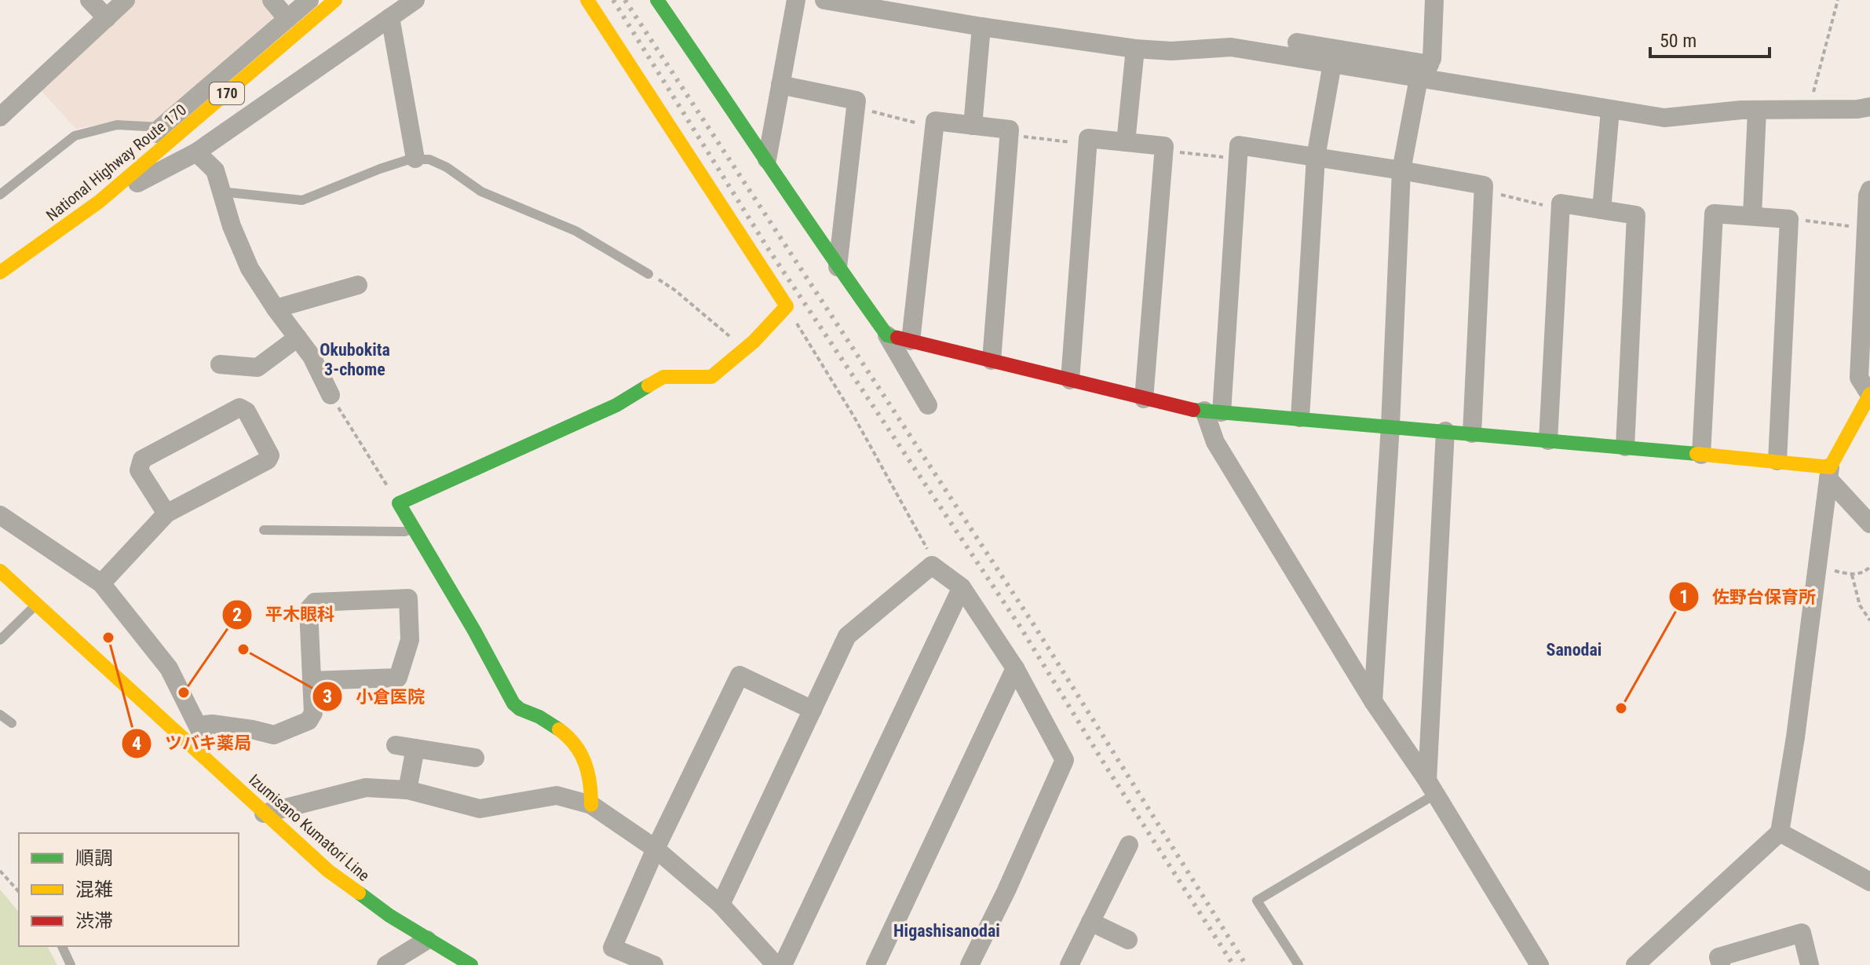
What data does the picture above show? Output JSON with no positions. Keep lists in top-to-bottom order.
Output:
{
  "streets": {
    "main road": ["170", "National Highway Route 170", "Izumisano Kumatori Line"]
  },
  "districts": ["Okubokita 3-chome", "Sanodai", "Higashisanodai"],
  "places": [
    "ツバキ薬局",
    "小倉医院",
    "平木眼科",
    "佐野台保育所"
  ],
  "legend": ["順調", "混雑", "渋滞"],
  "scale_bar": "50 m"
}
